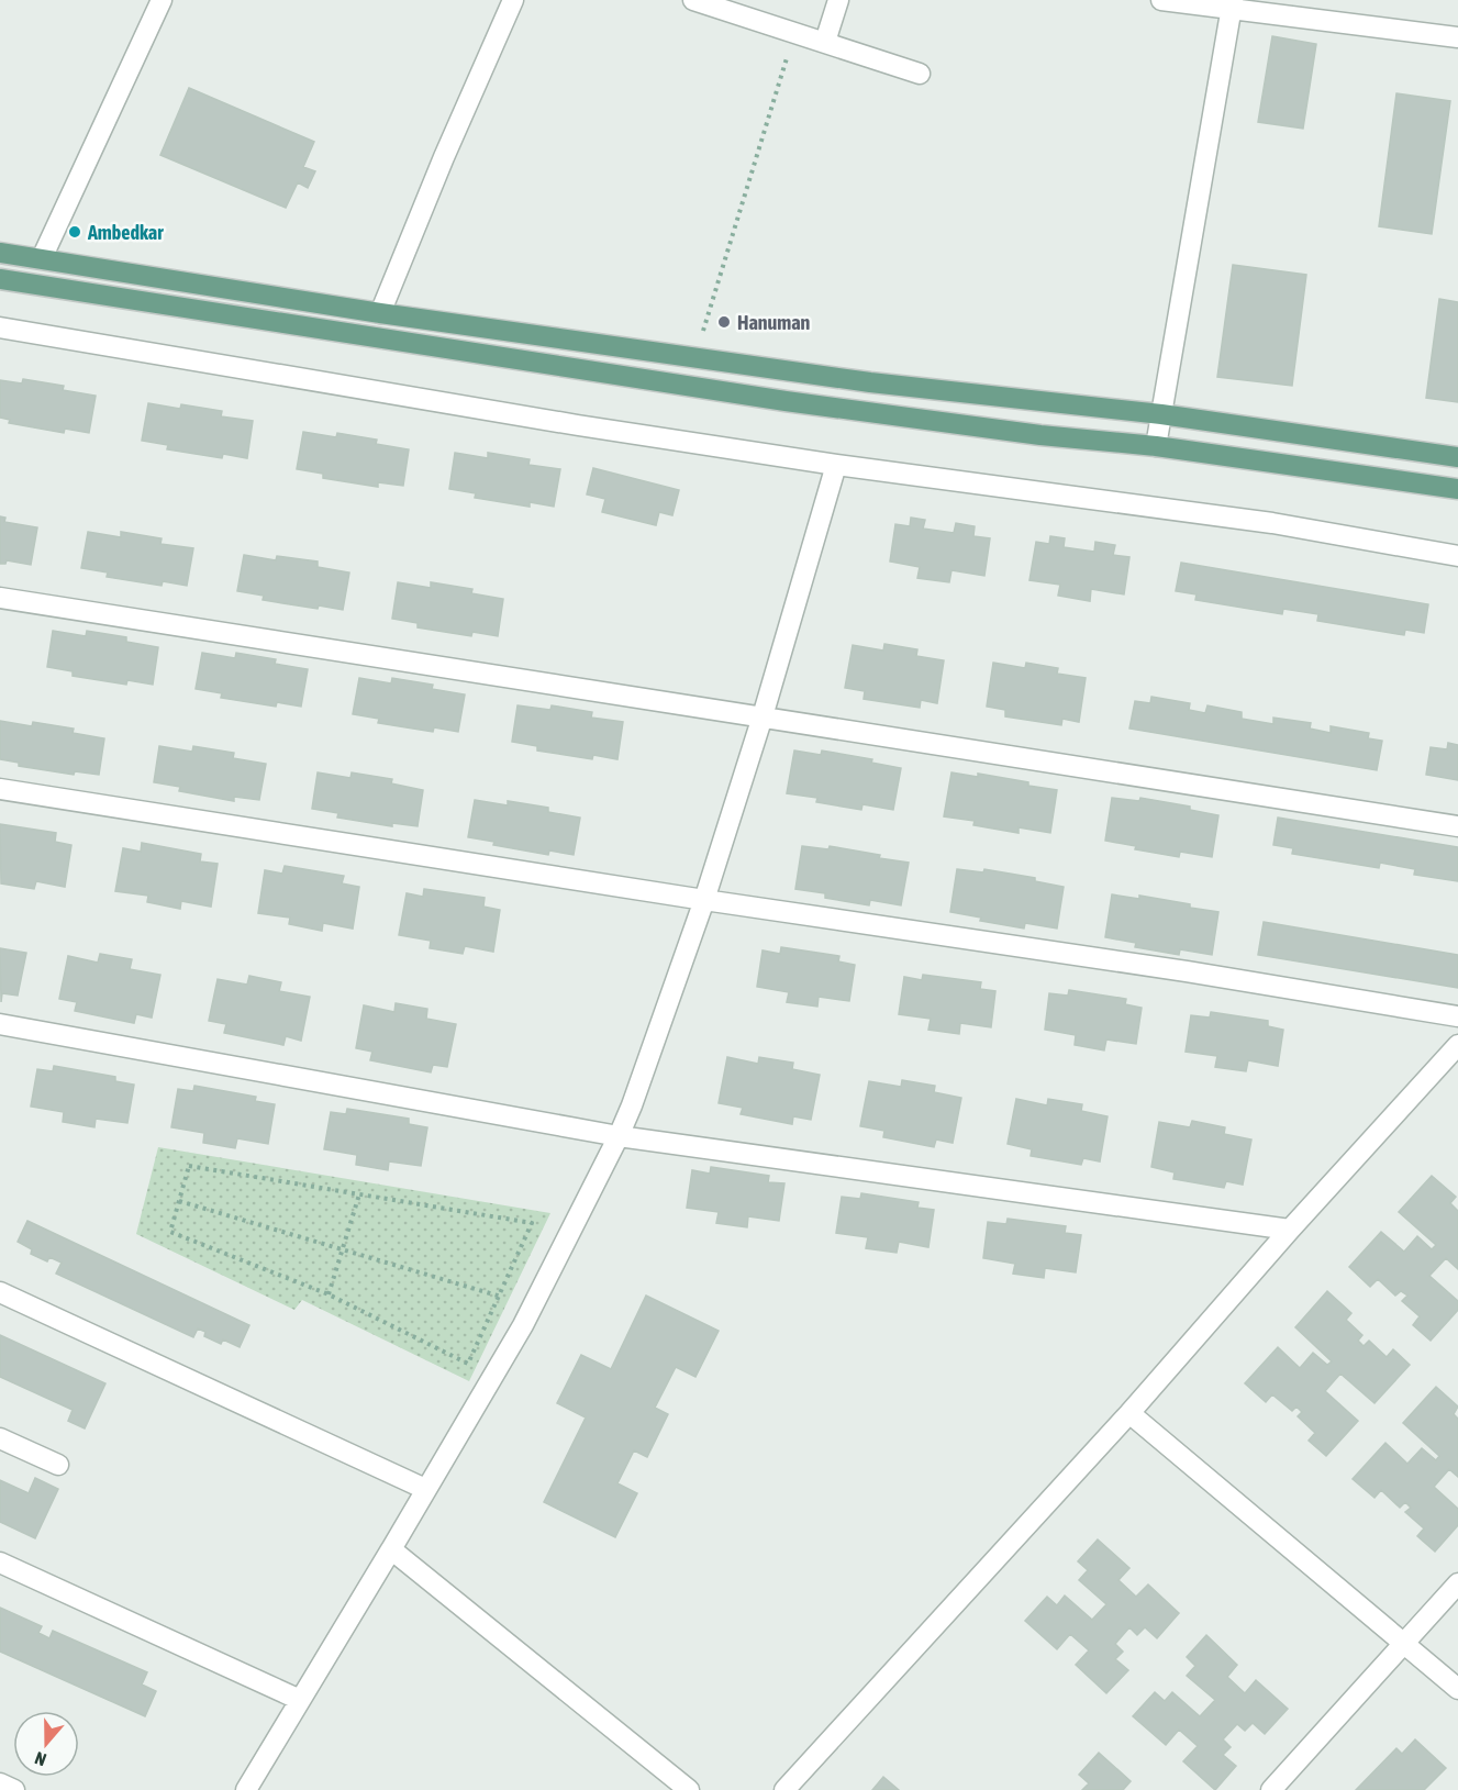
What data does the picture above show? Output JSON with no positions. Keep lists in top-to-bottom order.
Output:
{
  "places": ["Ambedkar", "Hanuman"],
  "north": "bottom"
}
